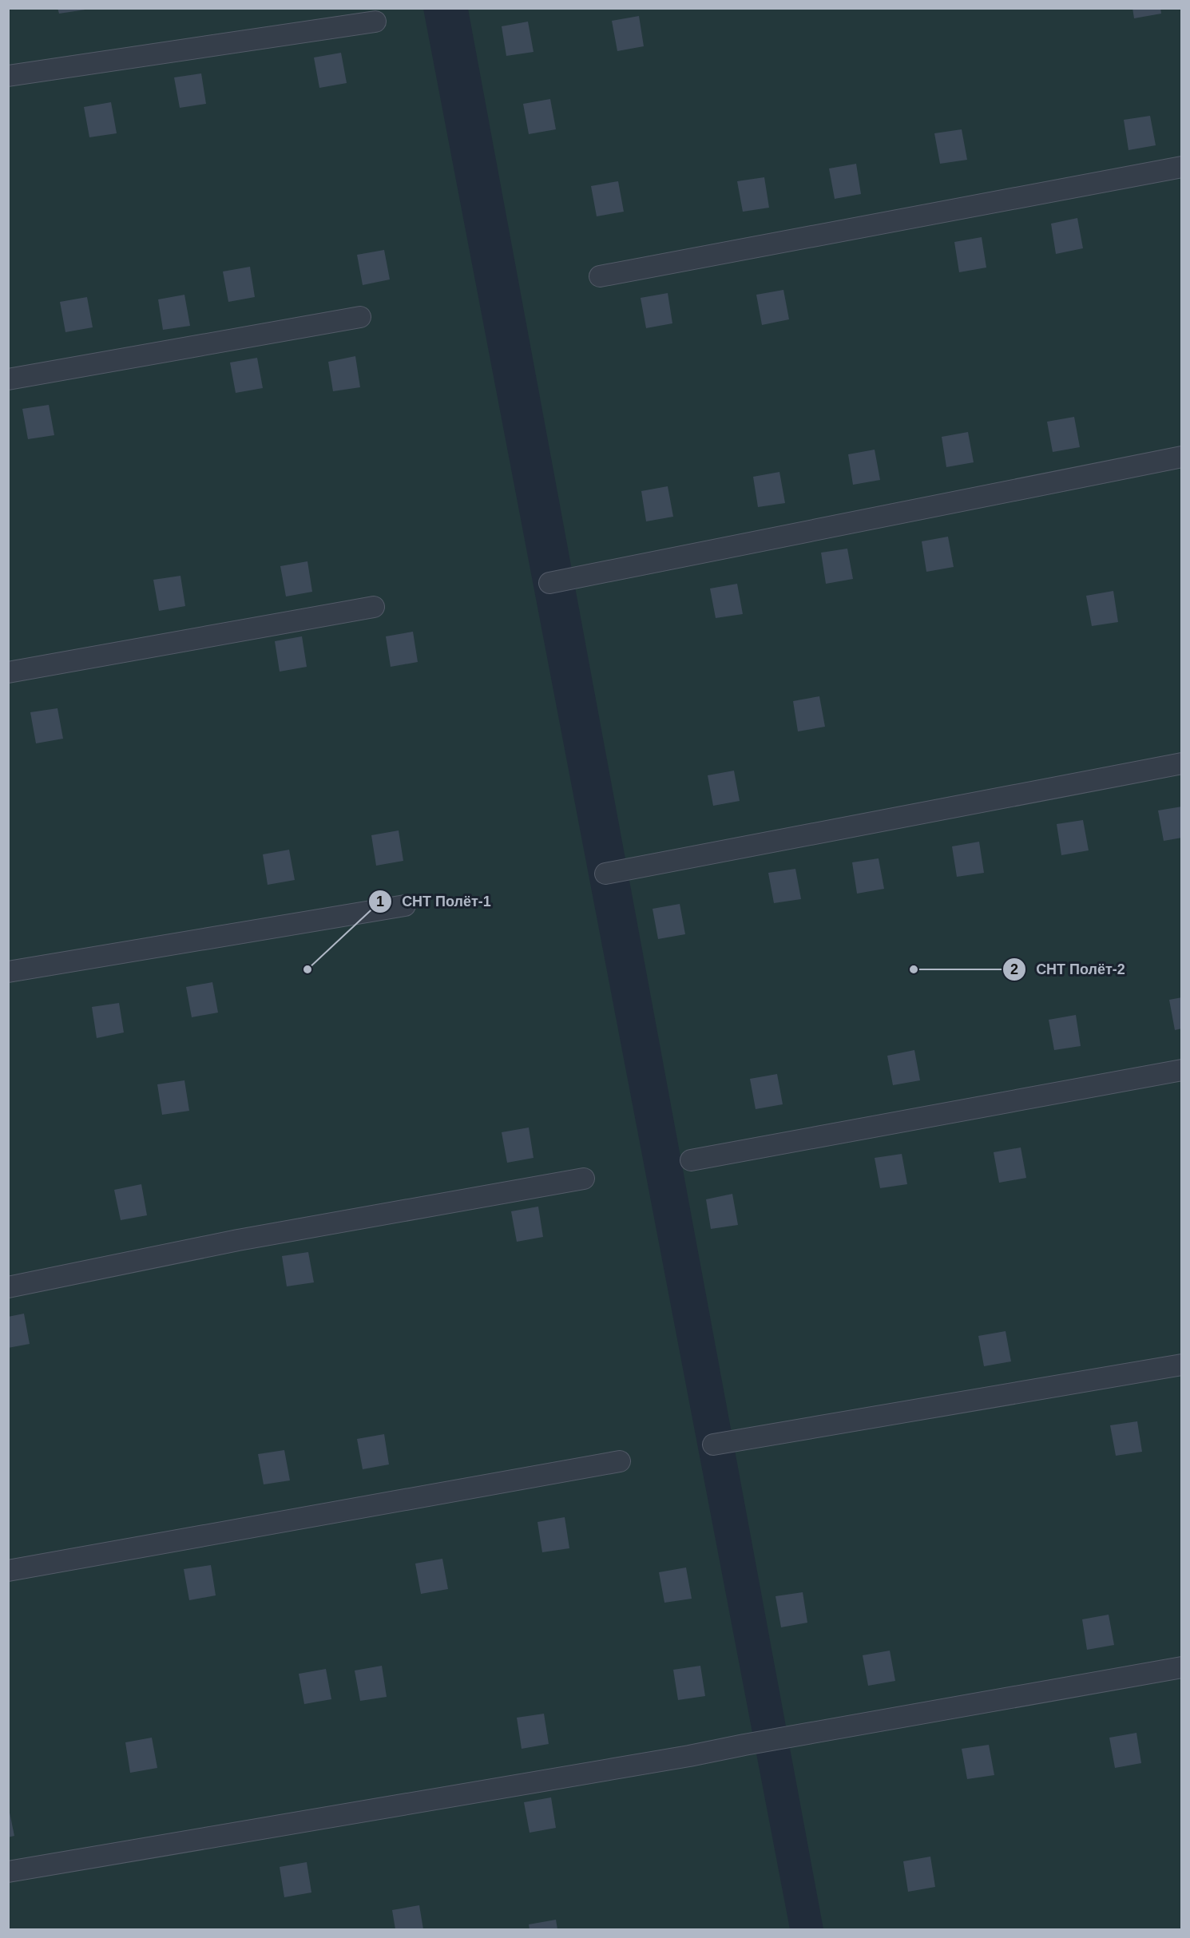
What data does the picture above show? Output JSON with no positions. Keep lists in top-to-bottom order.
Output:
{
  "places": ["СНТ Полёт-1", "СНТ Полёт-2"]
}
